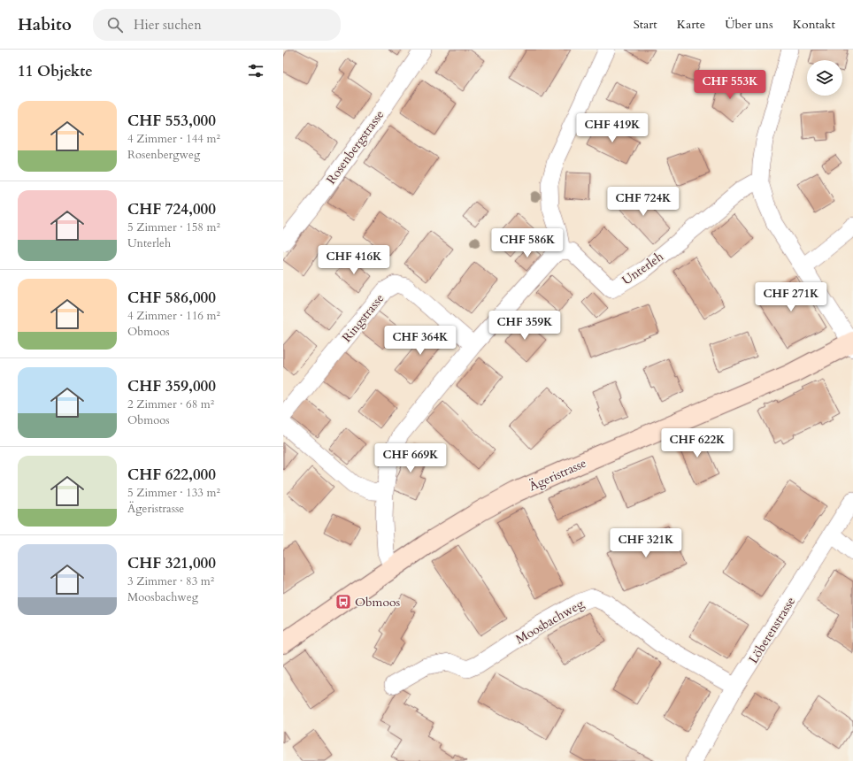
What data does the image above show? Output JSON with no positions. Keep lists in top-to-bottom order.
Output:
{
  "streets": {
    "main road": ["Ägeristrasse"],
    "street": [
      "Rosenbergstrasse",
      "Unterleh",
      "Ringstrasse",
      "Moosbachweg",
      "Löberenstrasse"
    ]
  },
  "crossings": [
    ["Moosbachweg", "Löberenstrasse"]
  ],
  "places": {
    "bus stop": ["Obmoos"]
  },
  "page": {
    "header": "Habito",
    "search": "Hier suchen",
    "nav": [
      "Start",
      "Karte",
      "Über uns",
      "Kontakt"
    ],
    "heading": "11 Objekte",
    "price": [
      "CHF 553K",
      "CHF 419K",
      "CHF 724K",
      "CHF 586K",
      "CHF 416K",
      "CHF 271K",
      "CHF 359K",
      "CHF 364K",
      "CHF 622K",
      "CHF 669K",
      "CHF 321K"
    ],
    "list": [
      {
        "name": "CHF 553,000",
        "note": "4 Zimmer · 144 m² · Rosenbergweg"
      },
      {
        "name": "CHF 724,000",
        "note": "5 Zimmer · 158 m² · Unterleh"
      },
      {
        "name": "CHF 586,000",
        "note": "4 Zimmer · 116 m² · Obmoos"
      },
      {
        "name": "CHF 359,000",
        "note": "2 Zimmer · 68 m² · Obmoos"
      },
      {
        "name": "CHF 622,000",
        "note": "5 Zimmer · 133 m² · Ägeristrasse"
      },
      {
        "name": "CHF 321,000",
        "note": "3 Zimmer · 83 m² · Moosbachweg"
      }
    ]
  }
}
